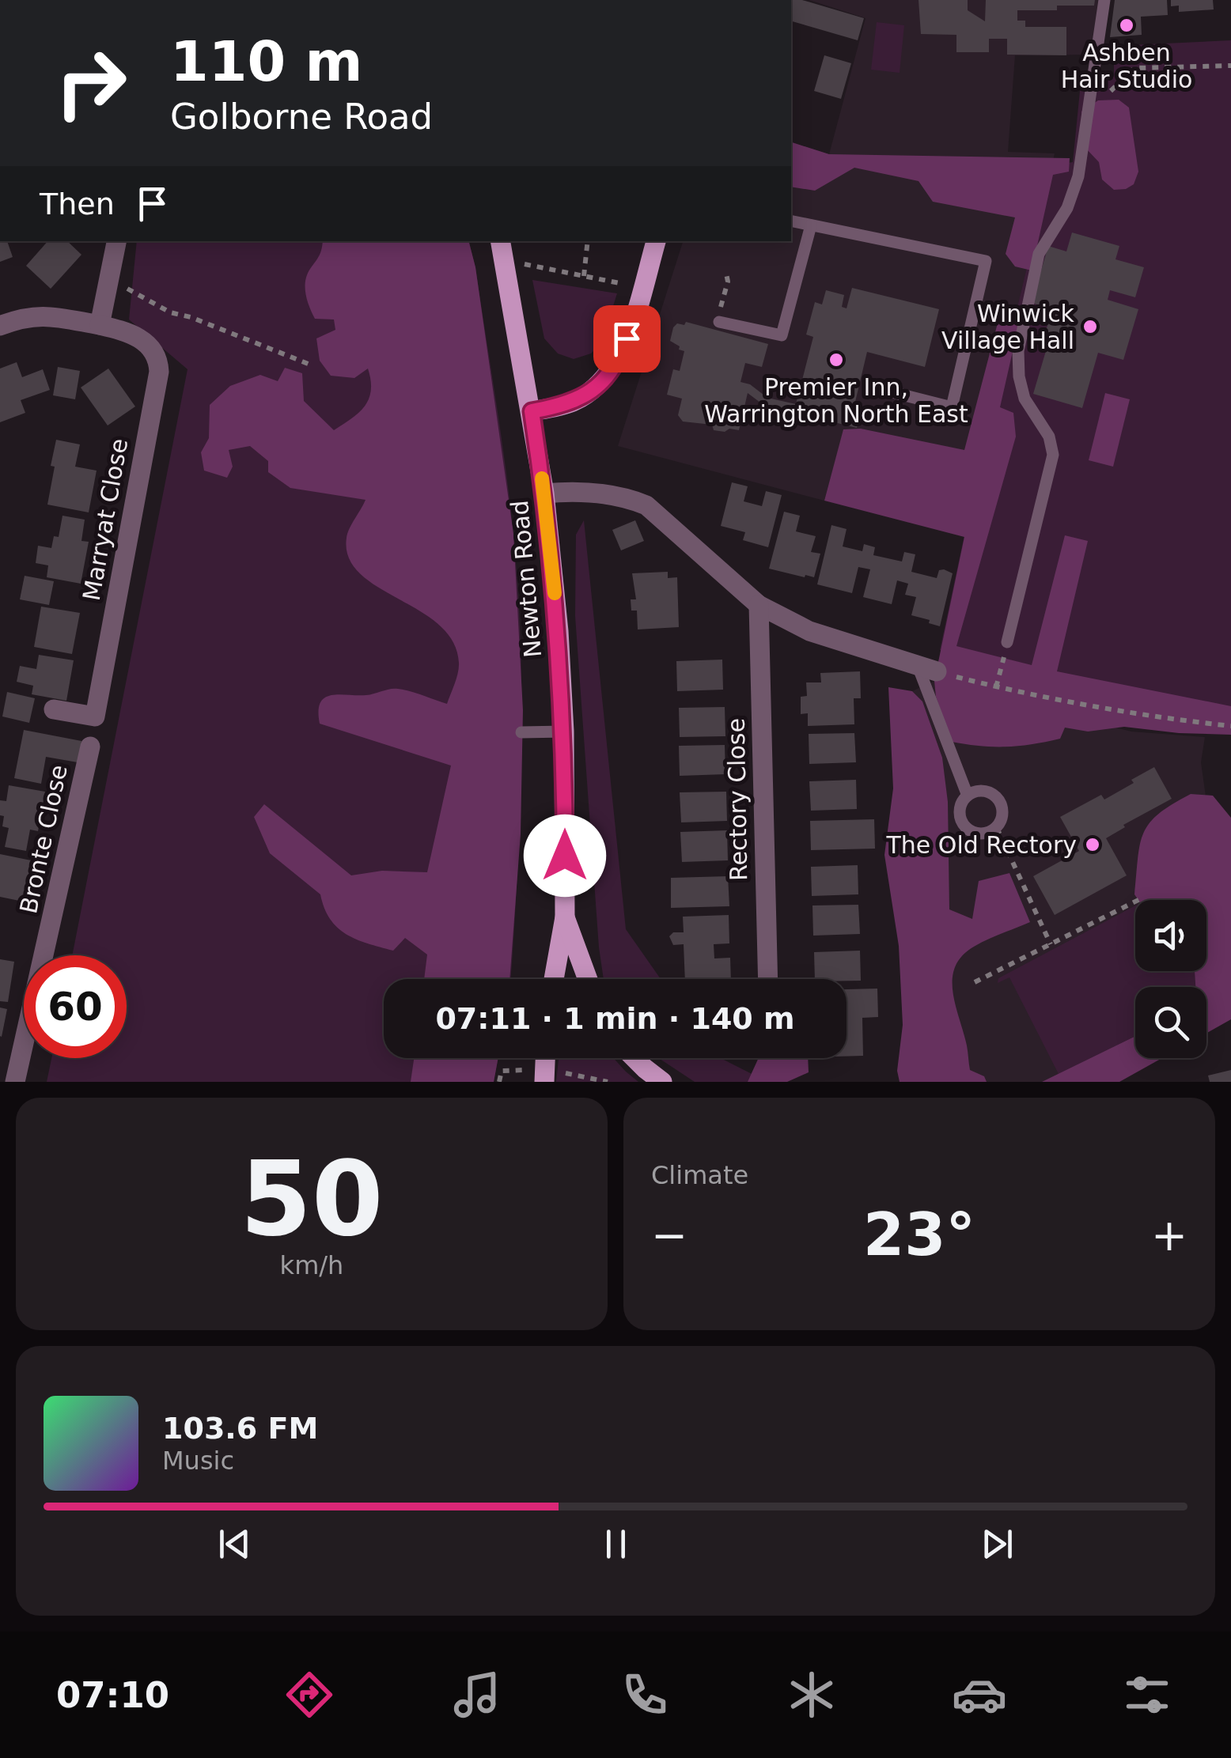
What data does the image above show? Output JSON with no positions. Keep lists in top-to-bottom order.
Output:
{
  "streets": {
    "main road": ["Newton Road"],
    "street": ["Marryat Close", "Rectory Close", "Bronte Close"]
  },
  "places": [
    "Ashben Hair Studio",
    "Winwick Village Hall",
    "Premier Inn, Warrington North East",
    "The Old Rectory"
  ],
  "page": {
    "turn": ["110 m", "Golborne Road"],
    "then": "Then",
    "limit": "60",
    "trip": "07:11 · 1 min · 140 m",
    "tile": [
      ["50", "km/h"],
      "Climate"
    ],
    "heat": ["−", "23°", "+"],
    "song": ["103.6 FM", "Music"],
    "tabs": "07:10"
  }
}
